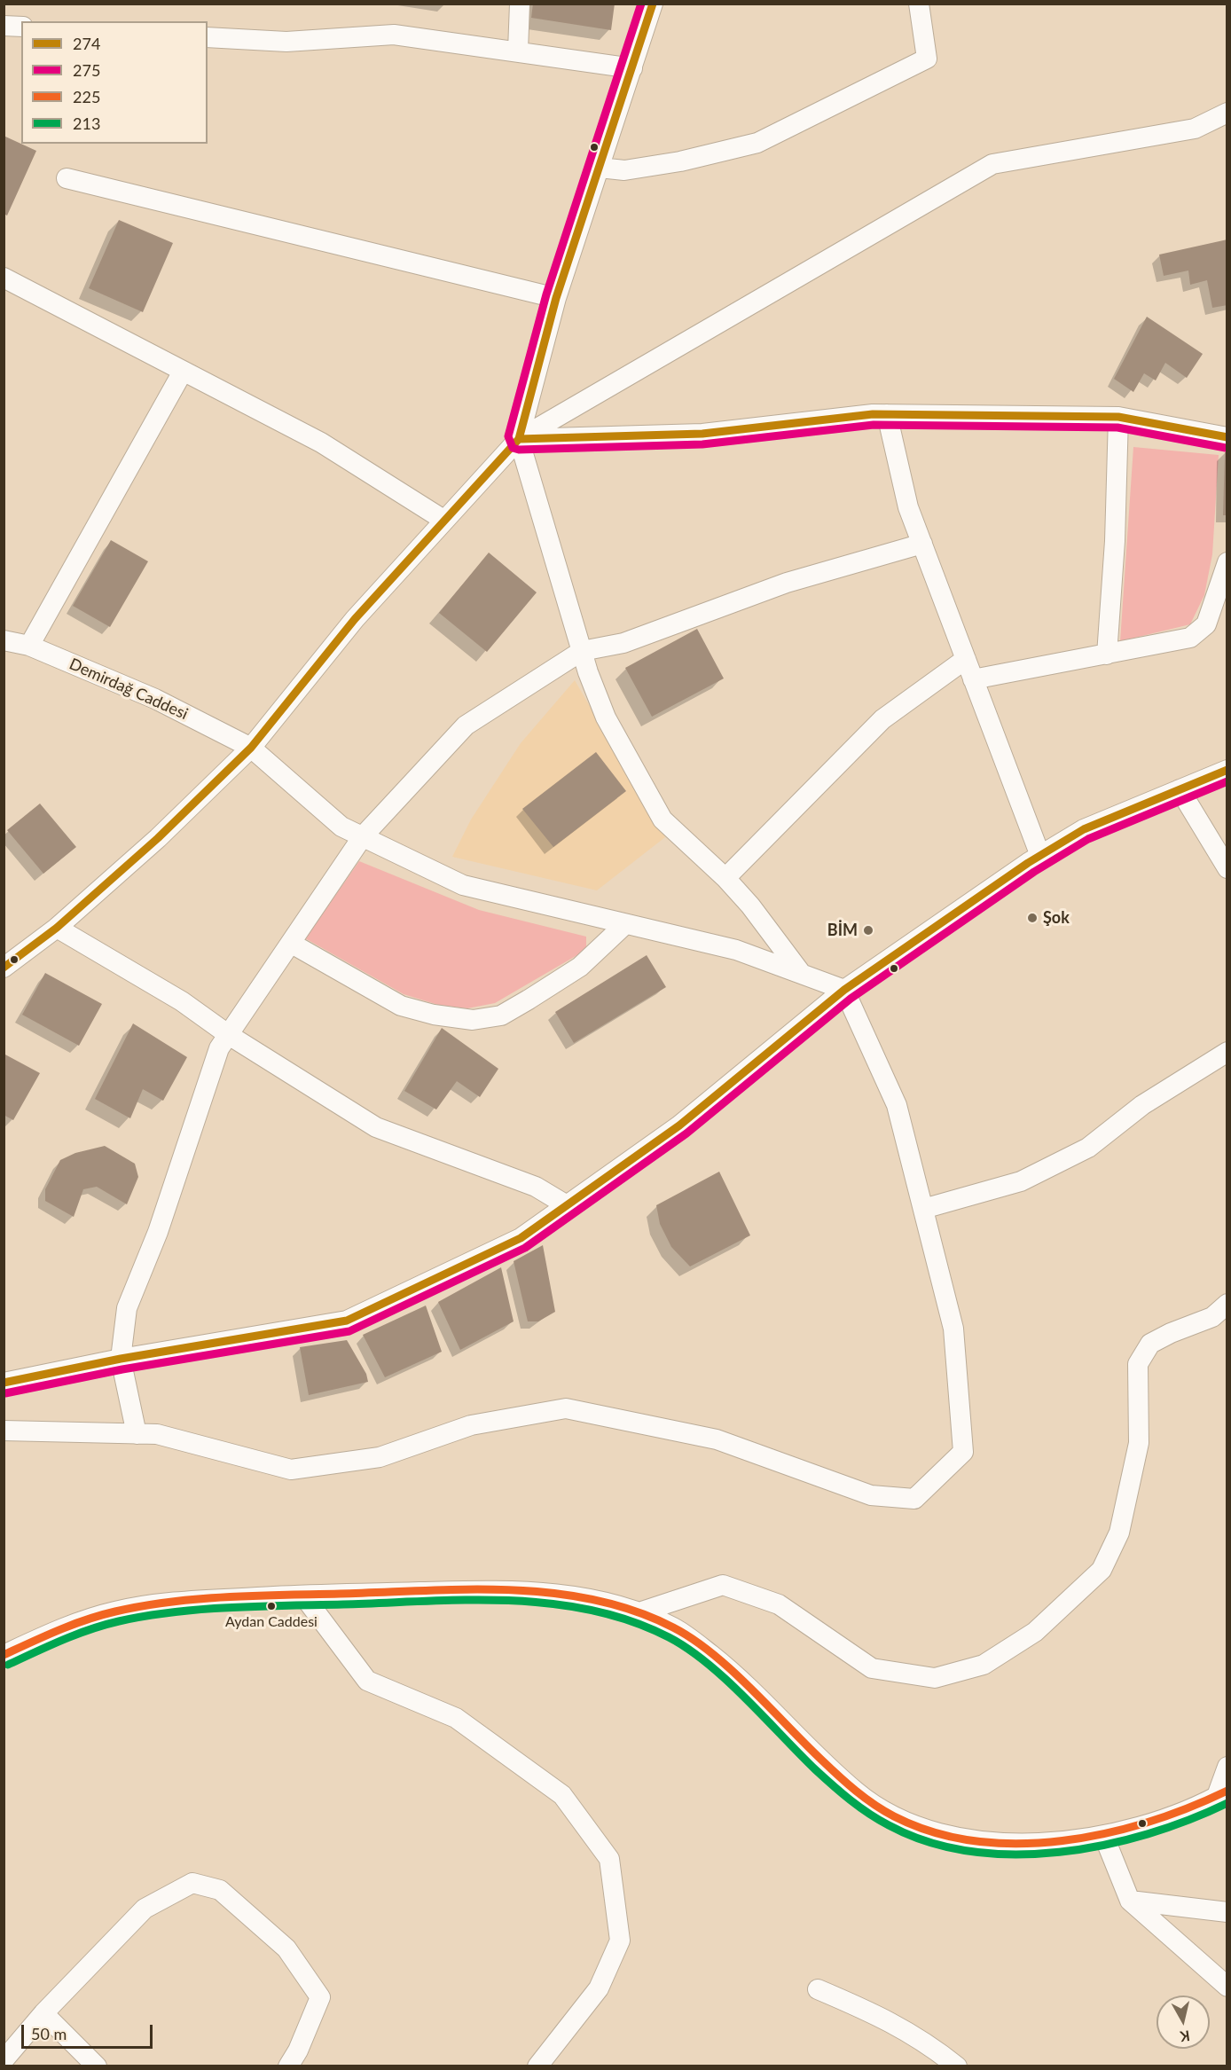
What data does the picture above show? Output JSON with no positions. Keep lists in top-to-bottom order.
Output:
{
  "streets": {
    "street": ["Demirdağ Caddesi"]
  },
  "places": ["Şok", "BİM", "Aydan Caddesi"],
  "lines": [
    "transit line 274",
    "transit line 275",
    "transit line 225",
    "transit line 213"
  ],
  "legend": [
    "274",
    "275",
    "225",
    "213"
  ],
  "scale_bar": "50 m",
  "north": "bottom"
}
